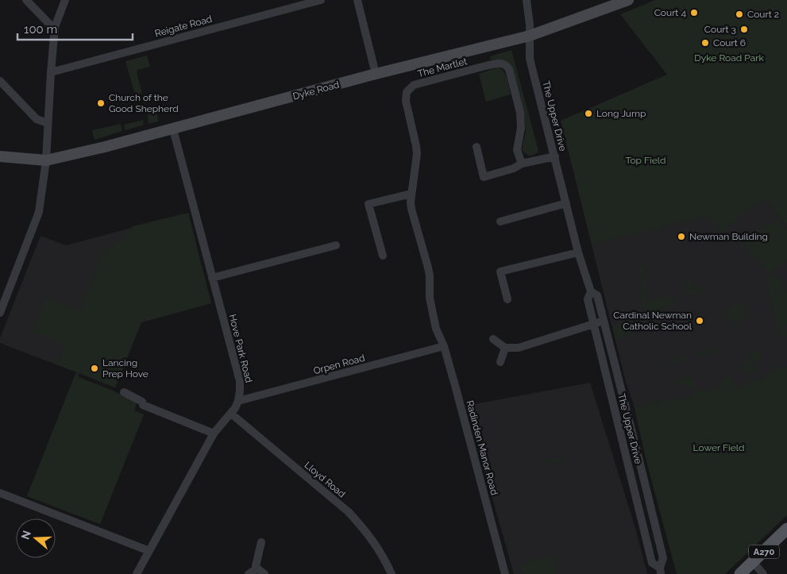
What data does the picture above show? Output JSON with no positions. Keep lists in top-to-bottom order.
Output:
{
  "streets": {
    "main road": ["A270"],
    "street": [
      "Reigate Road",
      "The Martlet",
      "Dyke Road",
      "The Upper Drive",
      "Hove Park Road",
      "Orpen Road",
      "Radinden Manor Road",
      "Lloyd Road"
    ]
  },
  "crossings": [
    ["The Martlet", "Radinden Manor Road"],
    ["Dyke Road", "The Upper Drive"],
    ["Dyke Road", "Hove Park Road"],
    ["Hove Park Road", "Orpen Road"],
    ["Hove Park Road", "Lloyd Road"],
    ["Orpen Road", "Radinden Manor Road"]
  ],
  "parks": ["Dyke Road Park", "Top Field", "Lower Field"],
  "places": [
    "Court 4",
    "Court 2",
    "Court 3",
    "Court 6",
    "Church of the Good Shepherd",
    "Long Jump",
    "Newman Building",
    "Cardinal Newman Catholic School",
    "Lancing Prep Hove"
  ],
  "scale_bar": "100 m",
  "north": "left"
}
